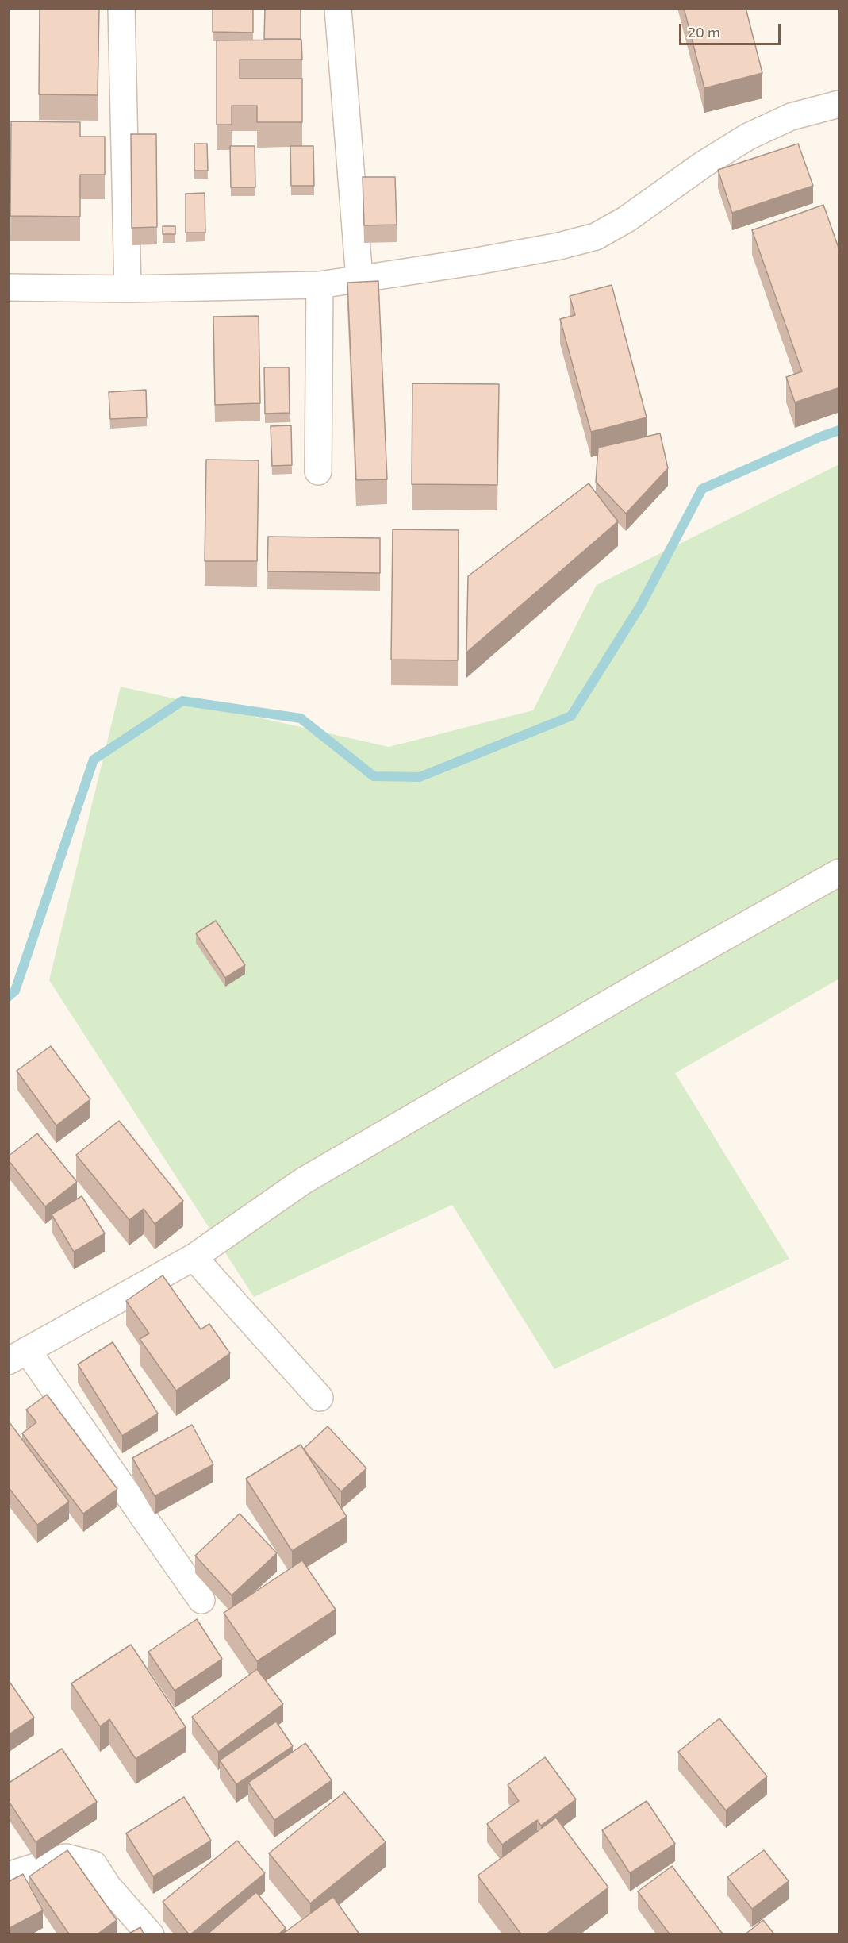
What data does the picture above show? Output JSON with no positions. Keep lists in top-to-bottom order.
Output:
{
  "scale_bar": "20 m"
}
